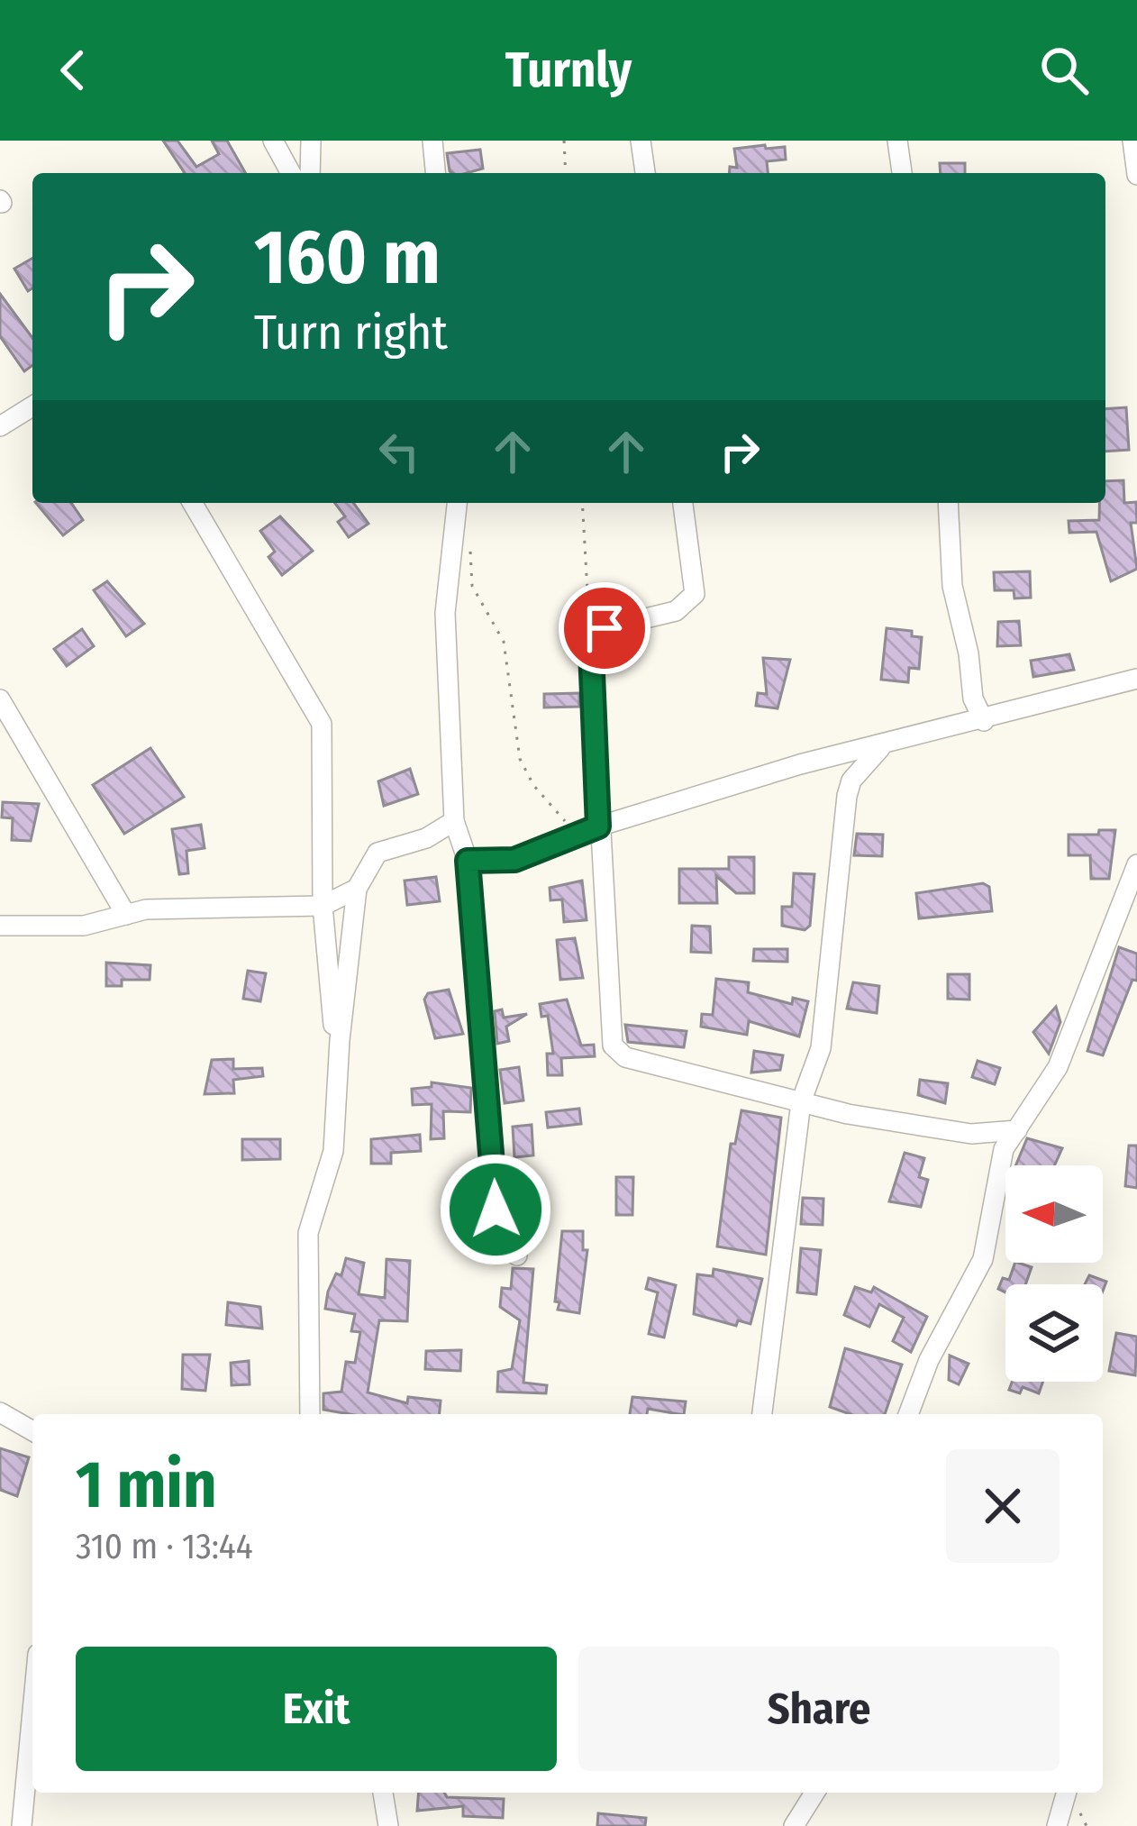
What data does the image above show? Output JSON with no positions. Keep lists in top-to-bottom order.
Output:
{
  "north": "left",
  "page": {
    "header": "Turnly",
    "turn": ["160 m", "Turn right"],
    "heading": ["1 min", "310 m · 13:44"],
    "buttons": ["Exit", "Share"]
  }
}
